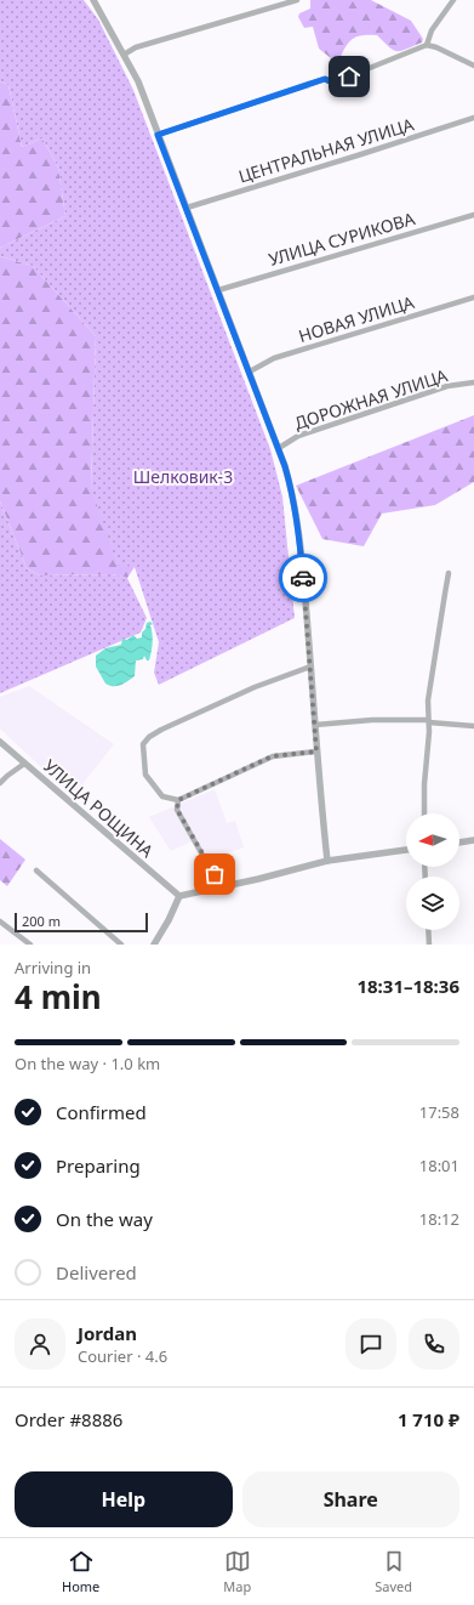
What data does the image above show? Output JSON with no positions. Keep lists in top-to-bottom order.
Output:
{
  "streets": {
    "street": [
      "ЦЕНТРАЛЬНАЯ УЛИЦА",
      "УЛИЦА СУРИКОВА",
      "НОВАЯ УЛИЦА",
      "ДОРОЖНАЯ УЛИЦА",
      "УЛИЦА РОЩИНА"
    ]
  },
  "parks": ["Шелковик-3"],
  "scale_bar": "200 m",
  "north": "left",
  "page": {
    "scale": "200 m",
    "heading": ["4 min", "Arriving in", "18:31–18:36"],
    "panel": [
      "Jordan",
      "Courier · 4.6",
      "Order #8886",
      "1 710 ₽"
    ],
    "bar": "On the way · 1.0 km",
    "list": [
      ["Confirmed", "17:58"],
      ["Preparing", "18:01"],
      ["On the way", "18:12"],
      "Delivered"
    ],
    "buttons": ["Help", "Share"],
    "tabs": ["Home", "Map", "Saved"]
  }
}
